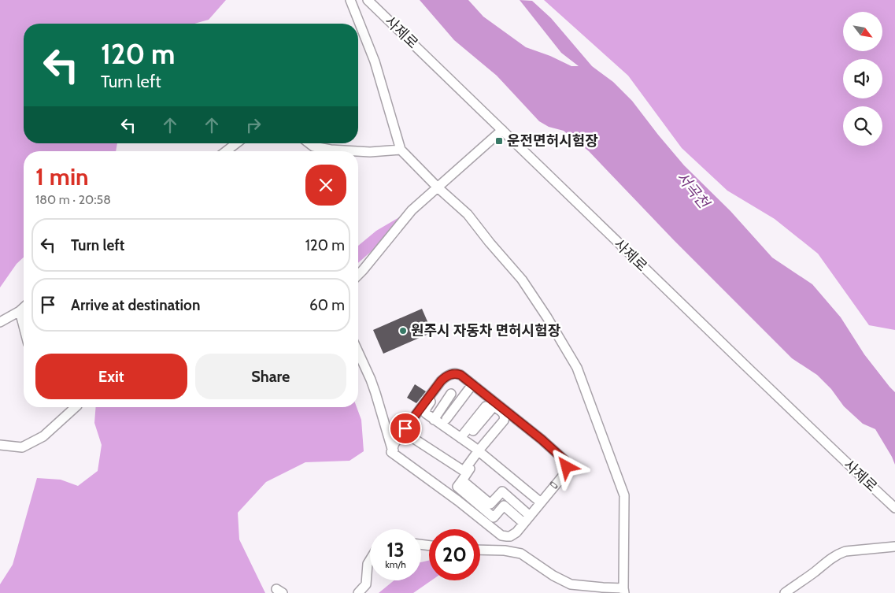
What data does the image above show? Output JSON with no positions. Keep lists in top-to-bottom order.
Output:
{
  "streets": {
    "street": ["사제로"]
  },
  "water": ["서곡천"],
  "places": {
    "transit": ["운전면허시험장"],
    "other": ["원주시 자동차 면허시험장"]
  },
  "north": "bottom right",
  "page": {
    "turn": ["120 m", "Turn left"],
    "heading": ["1 min", "180 m · 20:58"],
    "list": [
      {
        "name": "Turn left",
        "value": "120 m"
      },
      {
        "name": "Arrive at destination",
        "value": "60 m"
      }
    ],
    "buttons": ["Exit", "Share"],
    "speed": "13 km/h",
    "limit": "20"
  }
}
